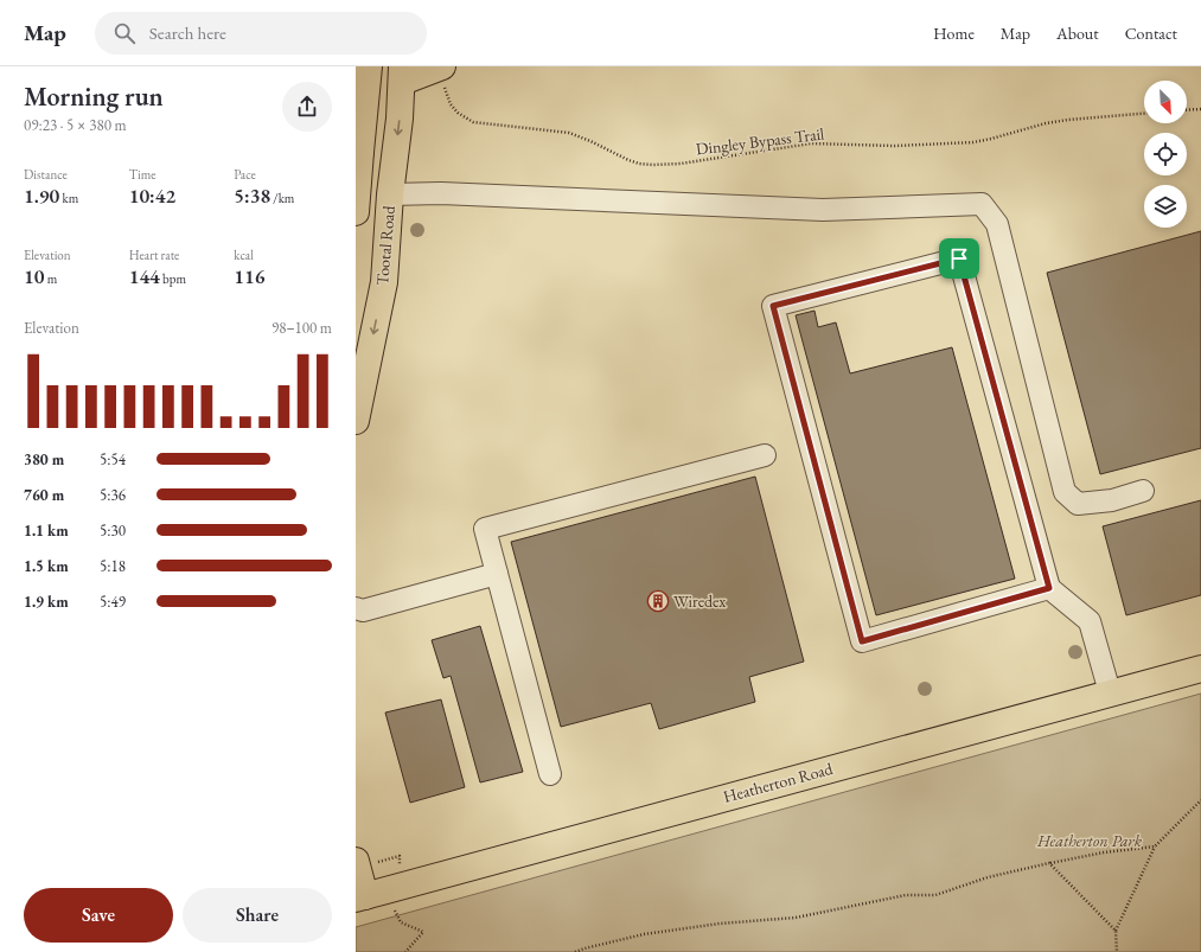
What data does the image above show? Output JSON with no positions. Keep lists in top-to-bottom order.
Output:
{
  "streets": {
    "main road": ["Tootal Road", "Heatherton Road"],
    "path": ["Dingley Bypass Trail"]
  },
  "parks": ["Heatherton Park"],
  "places": {
    "building": ["Wiredex"]
  },
  "north": "bottom right",
  "page": {
    "header": "Map",
    "search": "Search here",
    "nav": [
      "Home",
      "Map",
      "About",
      "Contact"
    ],
    "heading": ["Morning run", "09:23 · 5 × 380 m"],
    "stats": [
      ["Distance", "1.90 km"],
      ["Time", "10:42"],
      ["Pace", "5:38 /km"],
      ["Elevation", "10 m"],
      ["Heart rate", "144 bpm"],
      ["kcal", "116"]
    ],
    "chart": ["Elevation", "98–100 m"],
    "list": [
      {
        "name": "380 m",
        "note": "5:54"
      },
      {
        "name": "760 m",
        "note": "5:36"
      },
      {
        "name": "1.1 km",
        "note": "5:30"
      },
      {
        "name": "1.5 km",
        "note": "5:18"
      },
      {
        "name": "1.9 km",
        "note": "5:49"
      }
    ],
    "buttons": ["Save", "Share"]
  }
}
